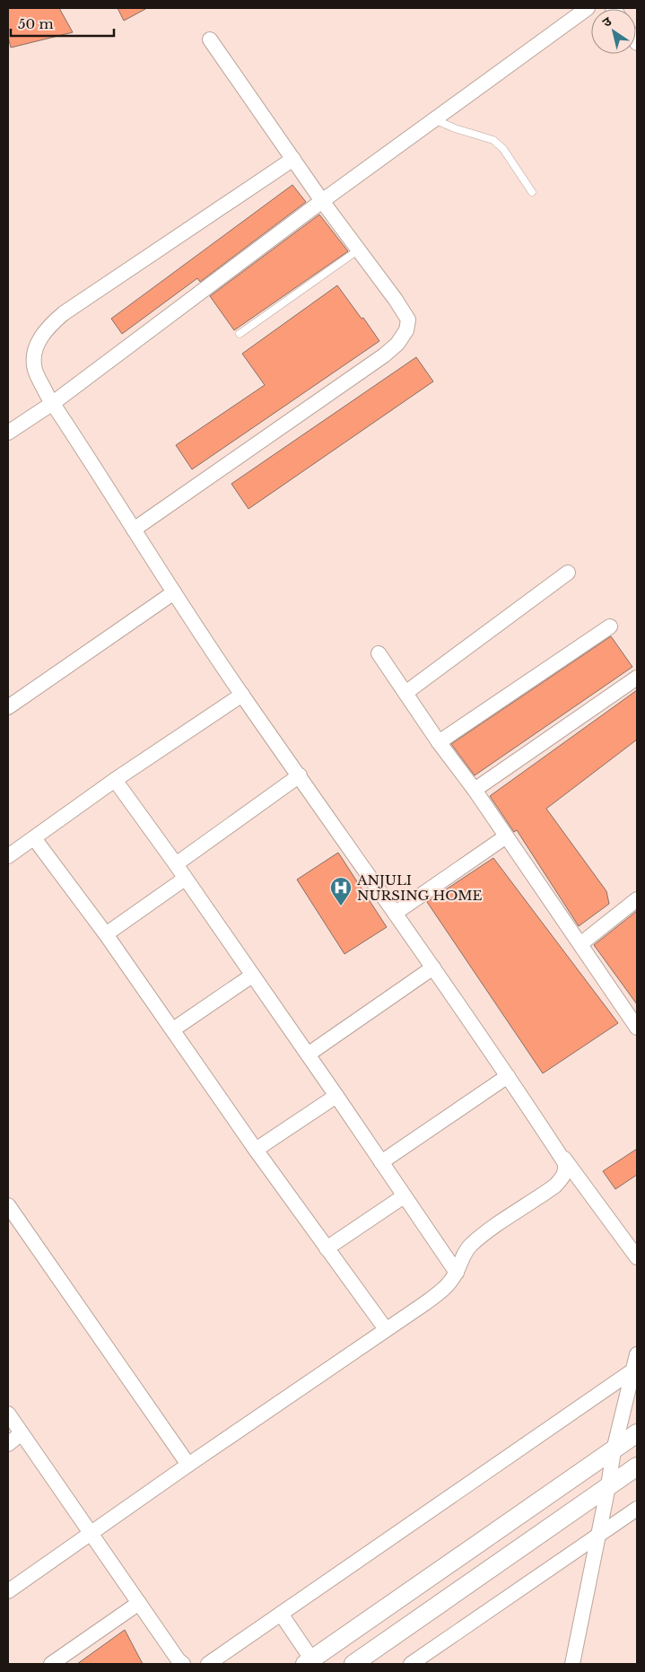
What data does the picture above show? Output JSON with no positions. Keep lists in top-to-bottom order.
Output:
{
  "places": {
    "hospital": ["ANJULI NURSING HOME"]
  },
  "scale_bar": "50 m",
  "north": "top left"
}
